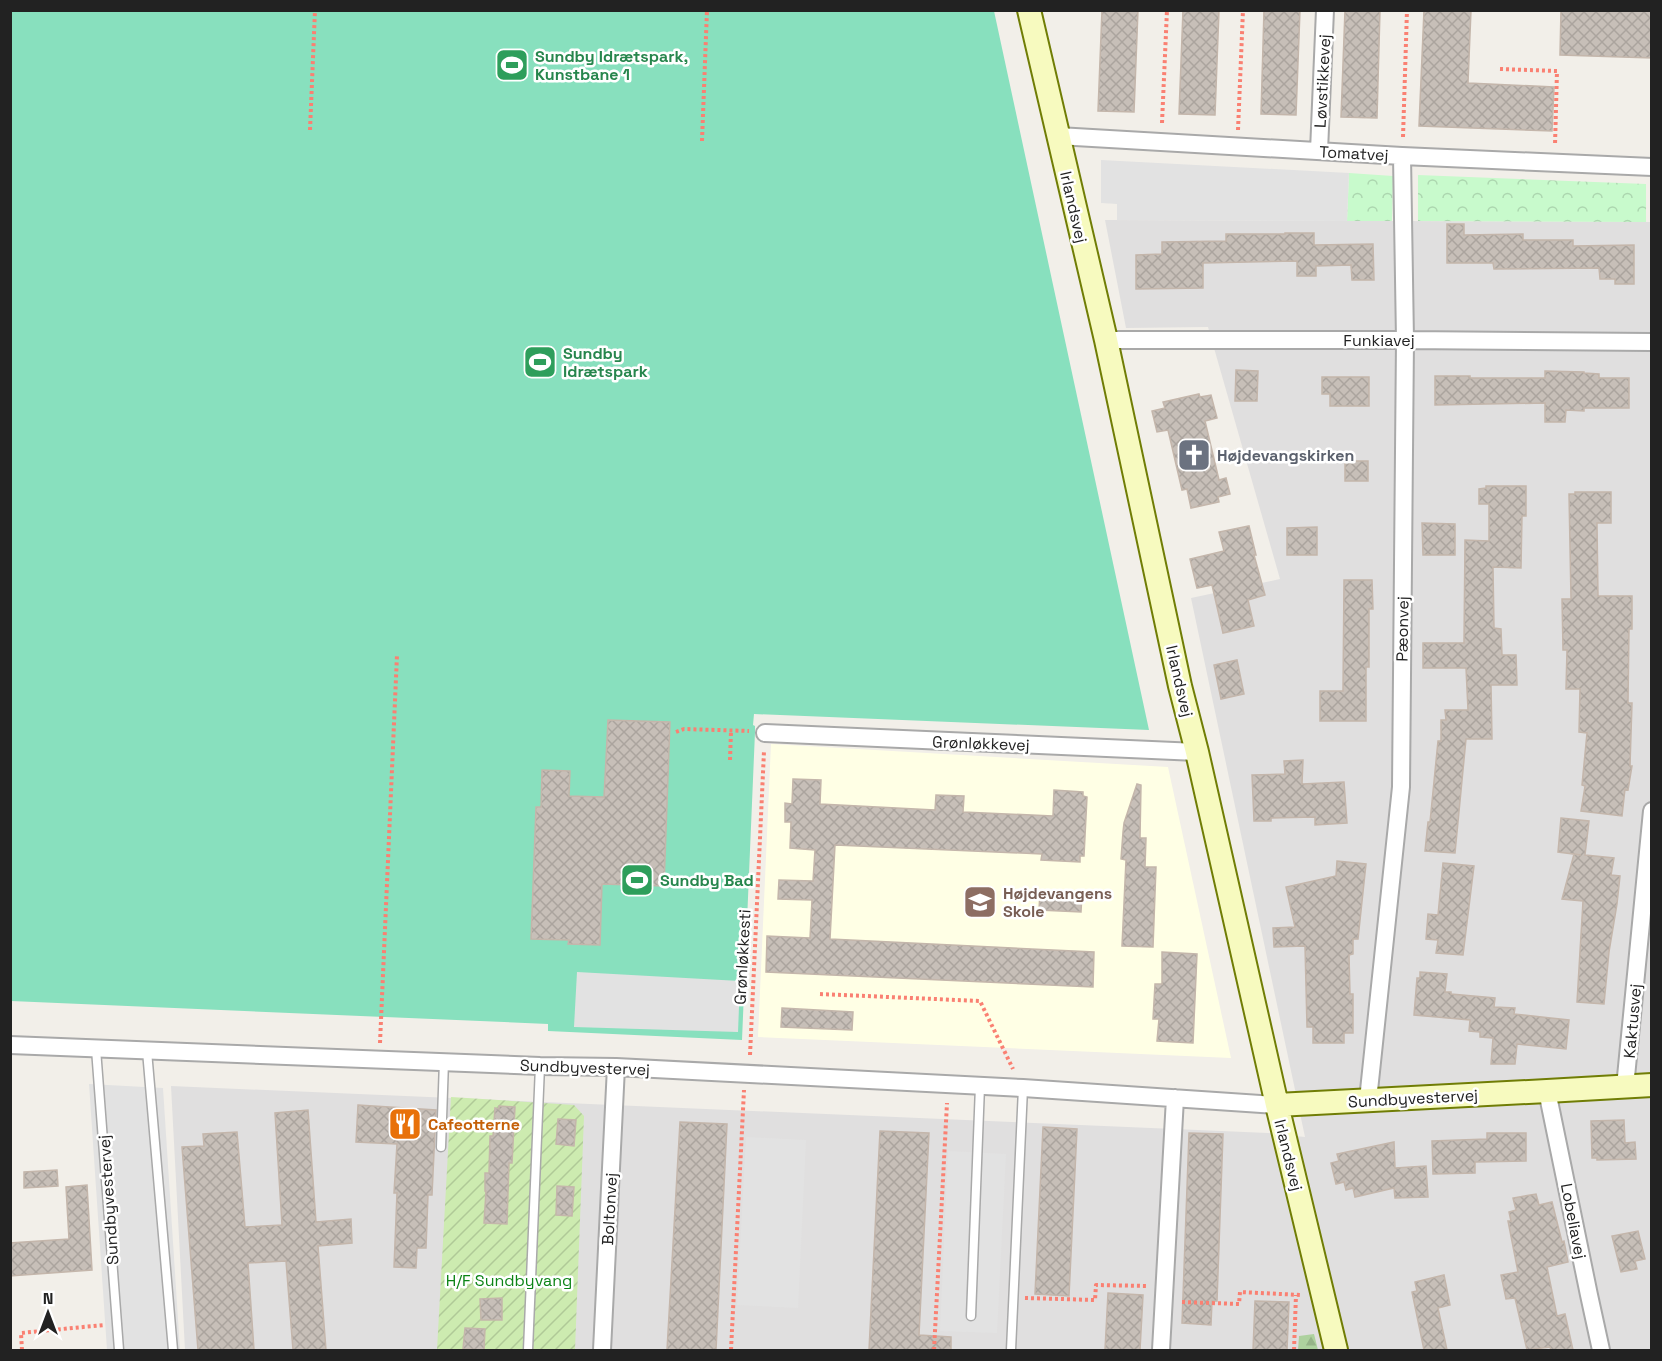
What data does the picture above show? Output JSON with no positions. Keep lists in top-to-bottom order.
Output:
{
  "streets": {
    "street": [
      "Løvstikkevej",
      "Tomatvej",
      "Irlandsvej",
      "Funkiavej",
      "Pæonvej",
      "Grønløkkevej",
      "Kaktusvej",
      "Sundbyvestervej",
      "Boltonvej",
      "Lobeliavej"
    ],
    "path": ["Grønløkkesti"]
  },
  "crossings": [
    ["Løvstikkevej", "Tomatvej"],
    ["Tomatvej", "Irlandsvej"],
    ["Tomatvej", "Pæonvej"],
    ["Irlandsvej", "Funkiavej"],
    ["Irlandsvej", "Grønløkkevej"],
    ["Irlandsvej", "Sundbyvestervej"],
    ["Funkiavej", "Pæonvej"],
    ["Pæonvej", "Sundbyvestervej"],
    ["Grønløkkevej", "Grønløkkesti"],
    ["Grønløkkesti", "Sundbyvestervej"],
    ["Kaktusvej", "Sundbyvestervej"],
    ["Sundbyvestervej", "Boltonvej"],
    ["Sundbyvestervej", "Lobeliavej"]
  ],
  "parks": ["H/F Sundbyvang"],
  "places": {
    "sports": ["Sundby Idrætspark, Kunstbane 1", "Sundby Idrætspark", "Sundby Bad"],
    "church": ["Højdevangskirken"],
    "school or university": ["Højdevangens Skole"],
    "restaurant": ["Cafeotterne"]
  },
  "north": "top"
}
